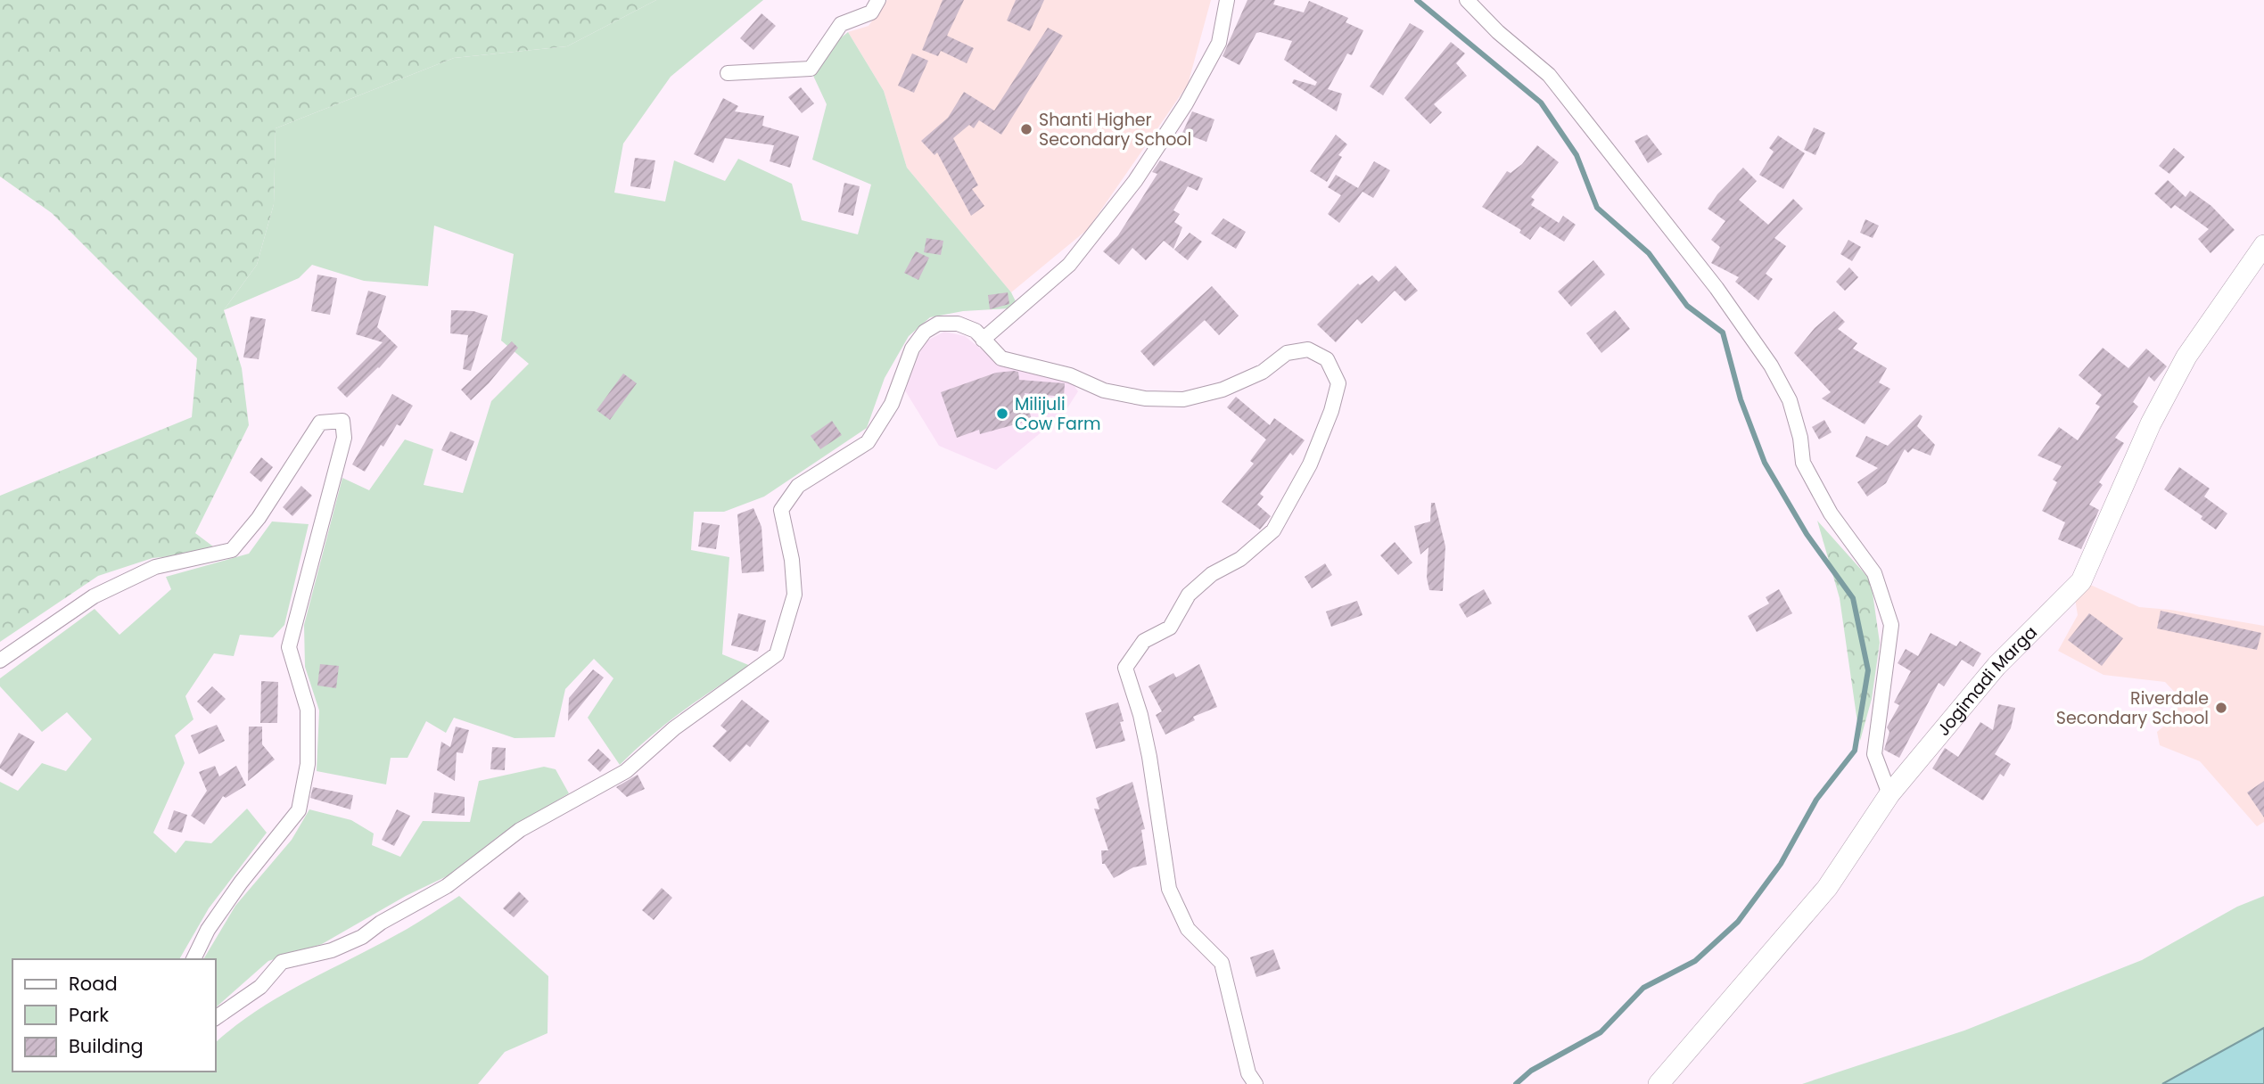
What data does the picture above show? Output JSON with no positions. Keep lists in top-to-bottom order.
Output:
{
  "streets": {
    "main road": ["Jogimadi Marga"]
  },
  "places": ["Shanti Higher Secondary School", "Milijuli Cow Farm", "Riverdale Secondary School"],
  "legend": ["Road", "Park", "Building"]
}
